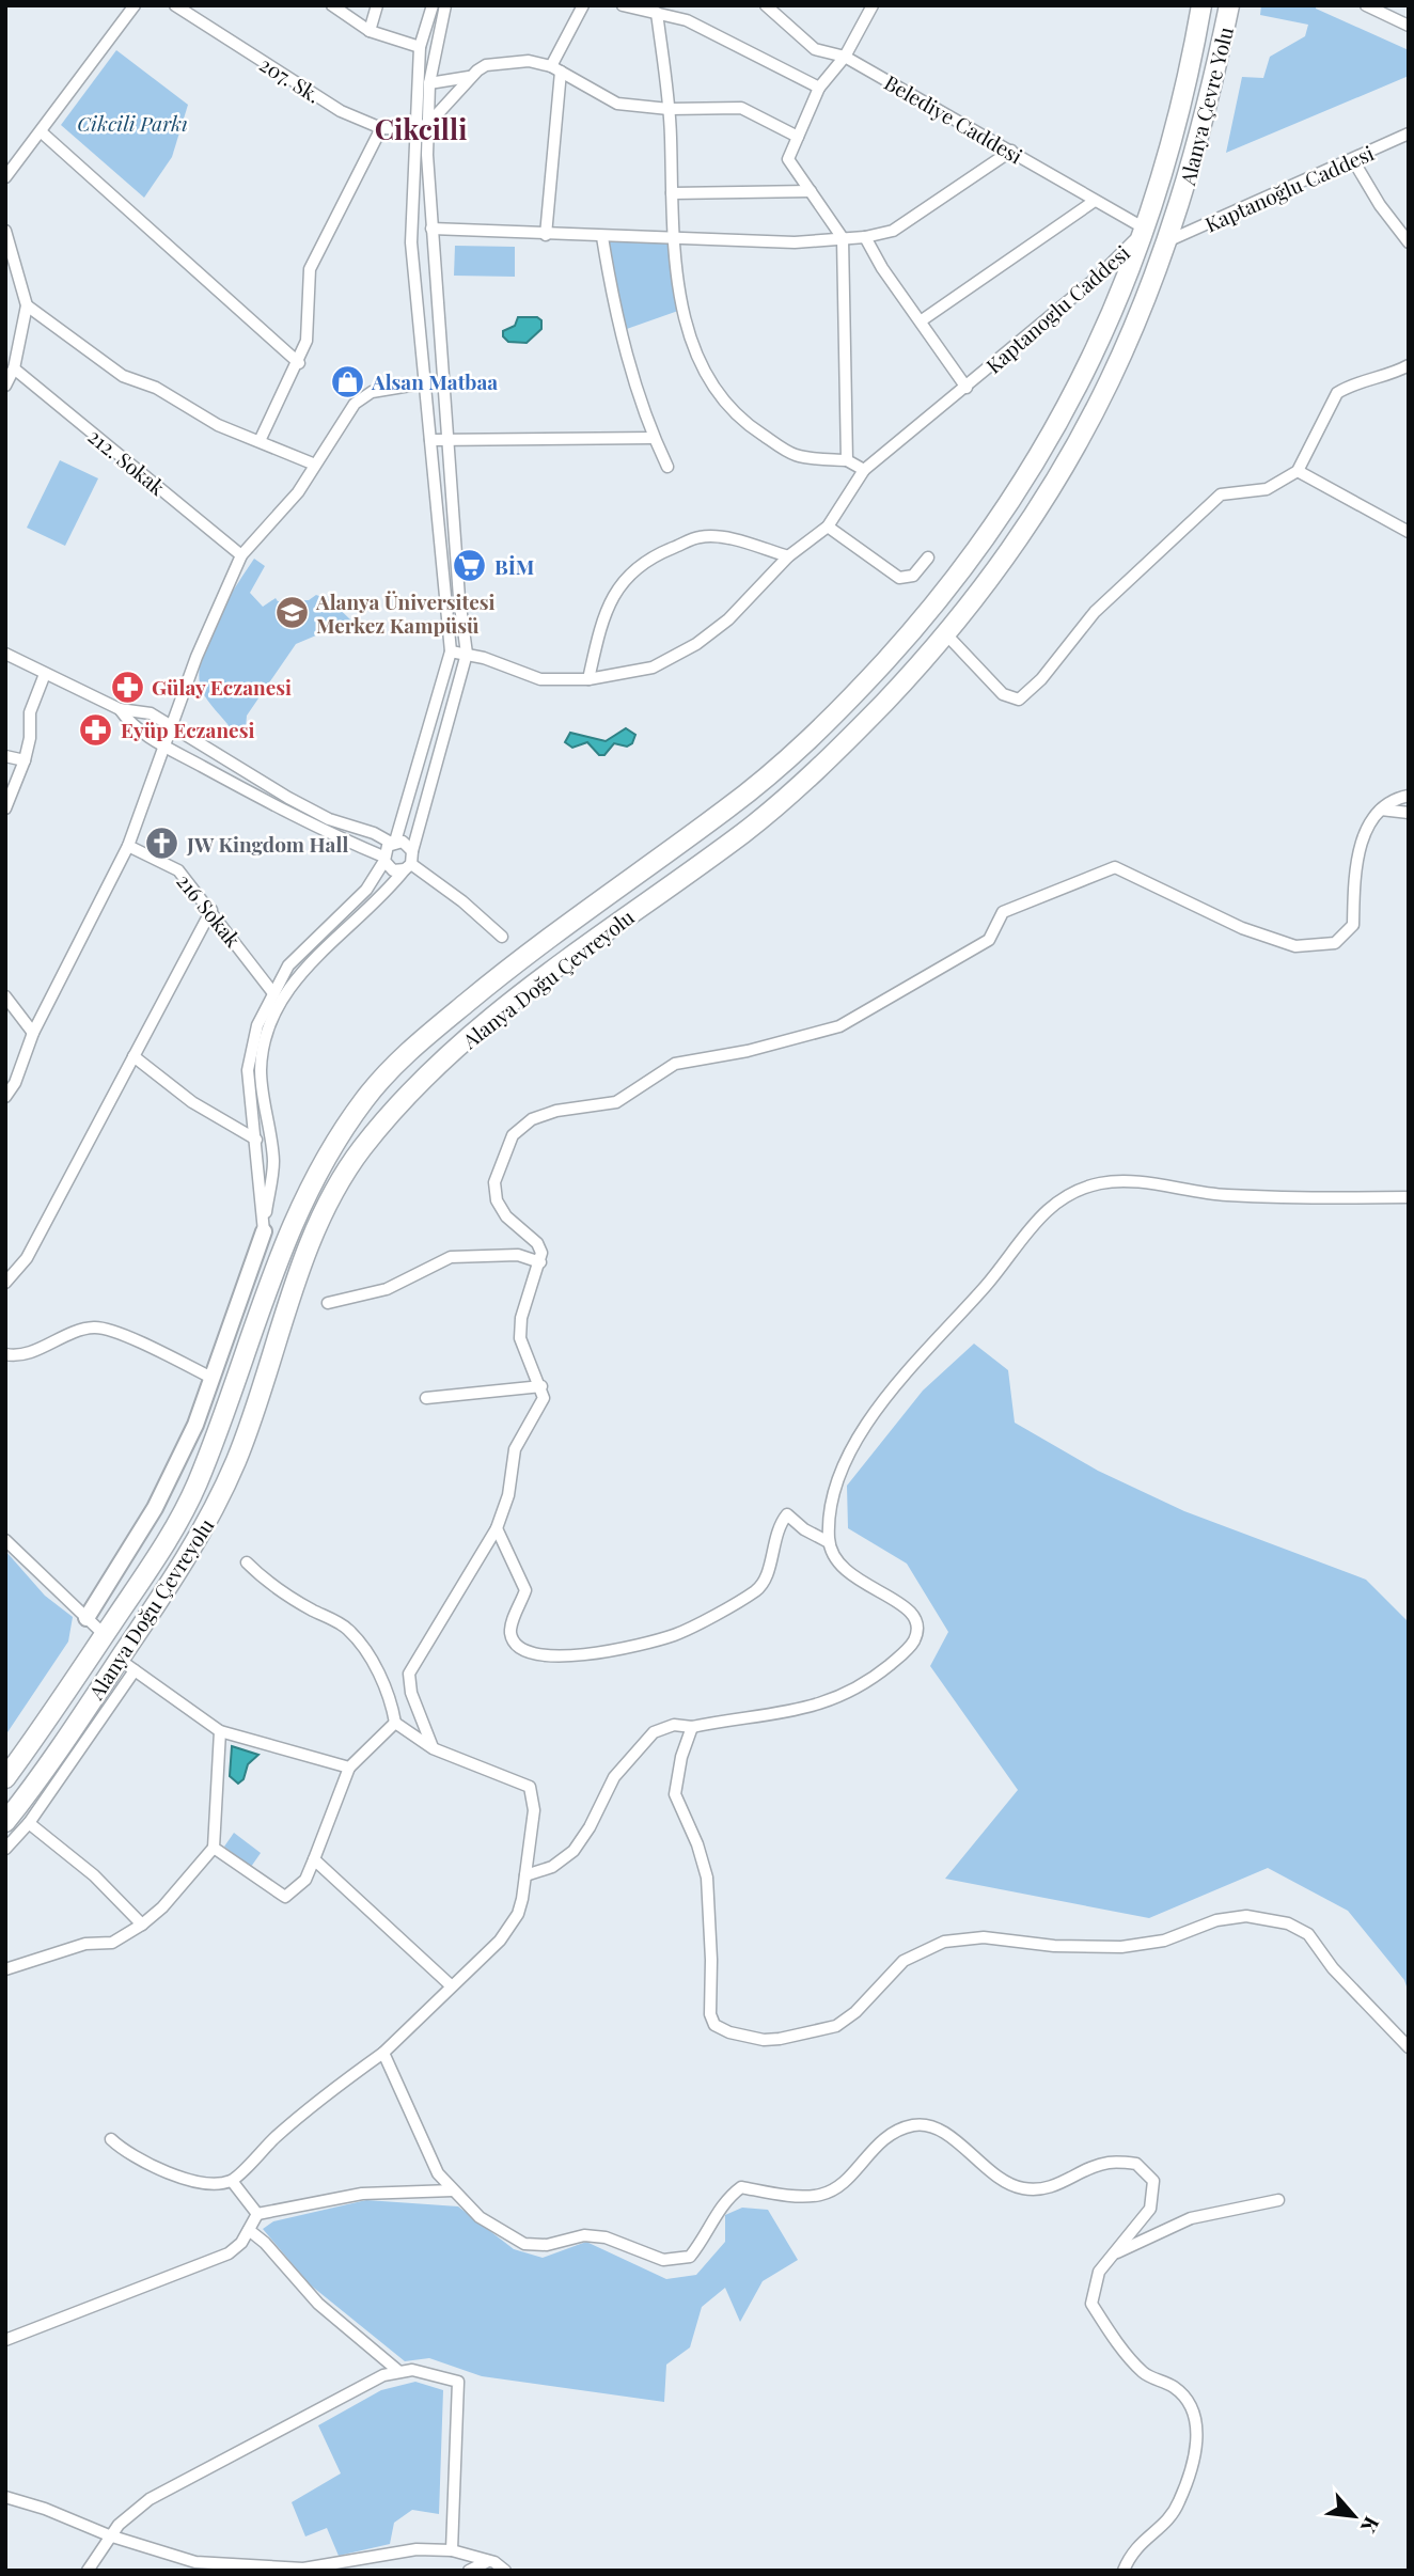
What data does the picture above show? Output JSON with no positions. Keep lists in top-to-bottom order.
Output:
{
  "streets": {
    "highway": ["Alanya Çevre Yolu", "Alanya Doğu Çevreyolu"],
    "street": [
      "207. Sk.",
      "Belediye Caddesi",
      "Kaptanoğlu Caddesi",
      "Kaptanoglu Caddesi",
      "212. Sokak",
      "216 Sokak"
    ]
  },
  "crossings": [
    ["Alanya Çevre Yolu", "Alanya Doğu Çevreyolu"],
    ["Belediye Caddesi", "Kaptanoglu Caddesi"],
    ["Belediye Caddesi", "Alanya Doğu Çevreyolu"],
    ["Kaptanoğlu Caddesi", "Alanya Doğu Çevreyolu"],
    ["Kaptanoglu Caddesi", "Alanya Doğu Çevreyolu"]
  ],
  "districts": ["Cikcilli"],
  "parks": ["Cikcili Parkı"],
  "places": {
    "shop": ["Alsan Matbaa"],
    "supermarket": ["BİM"],
    "school or university": ["Alanya Üniversitesi Merkez Kampüsü"],
    "pharmacy": ["Gülay Eczanesi", "Eyüp Eczanesi"],
    "church": ["JW Kingdom Hall"]
  },
  "north": "bottom right"
}
